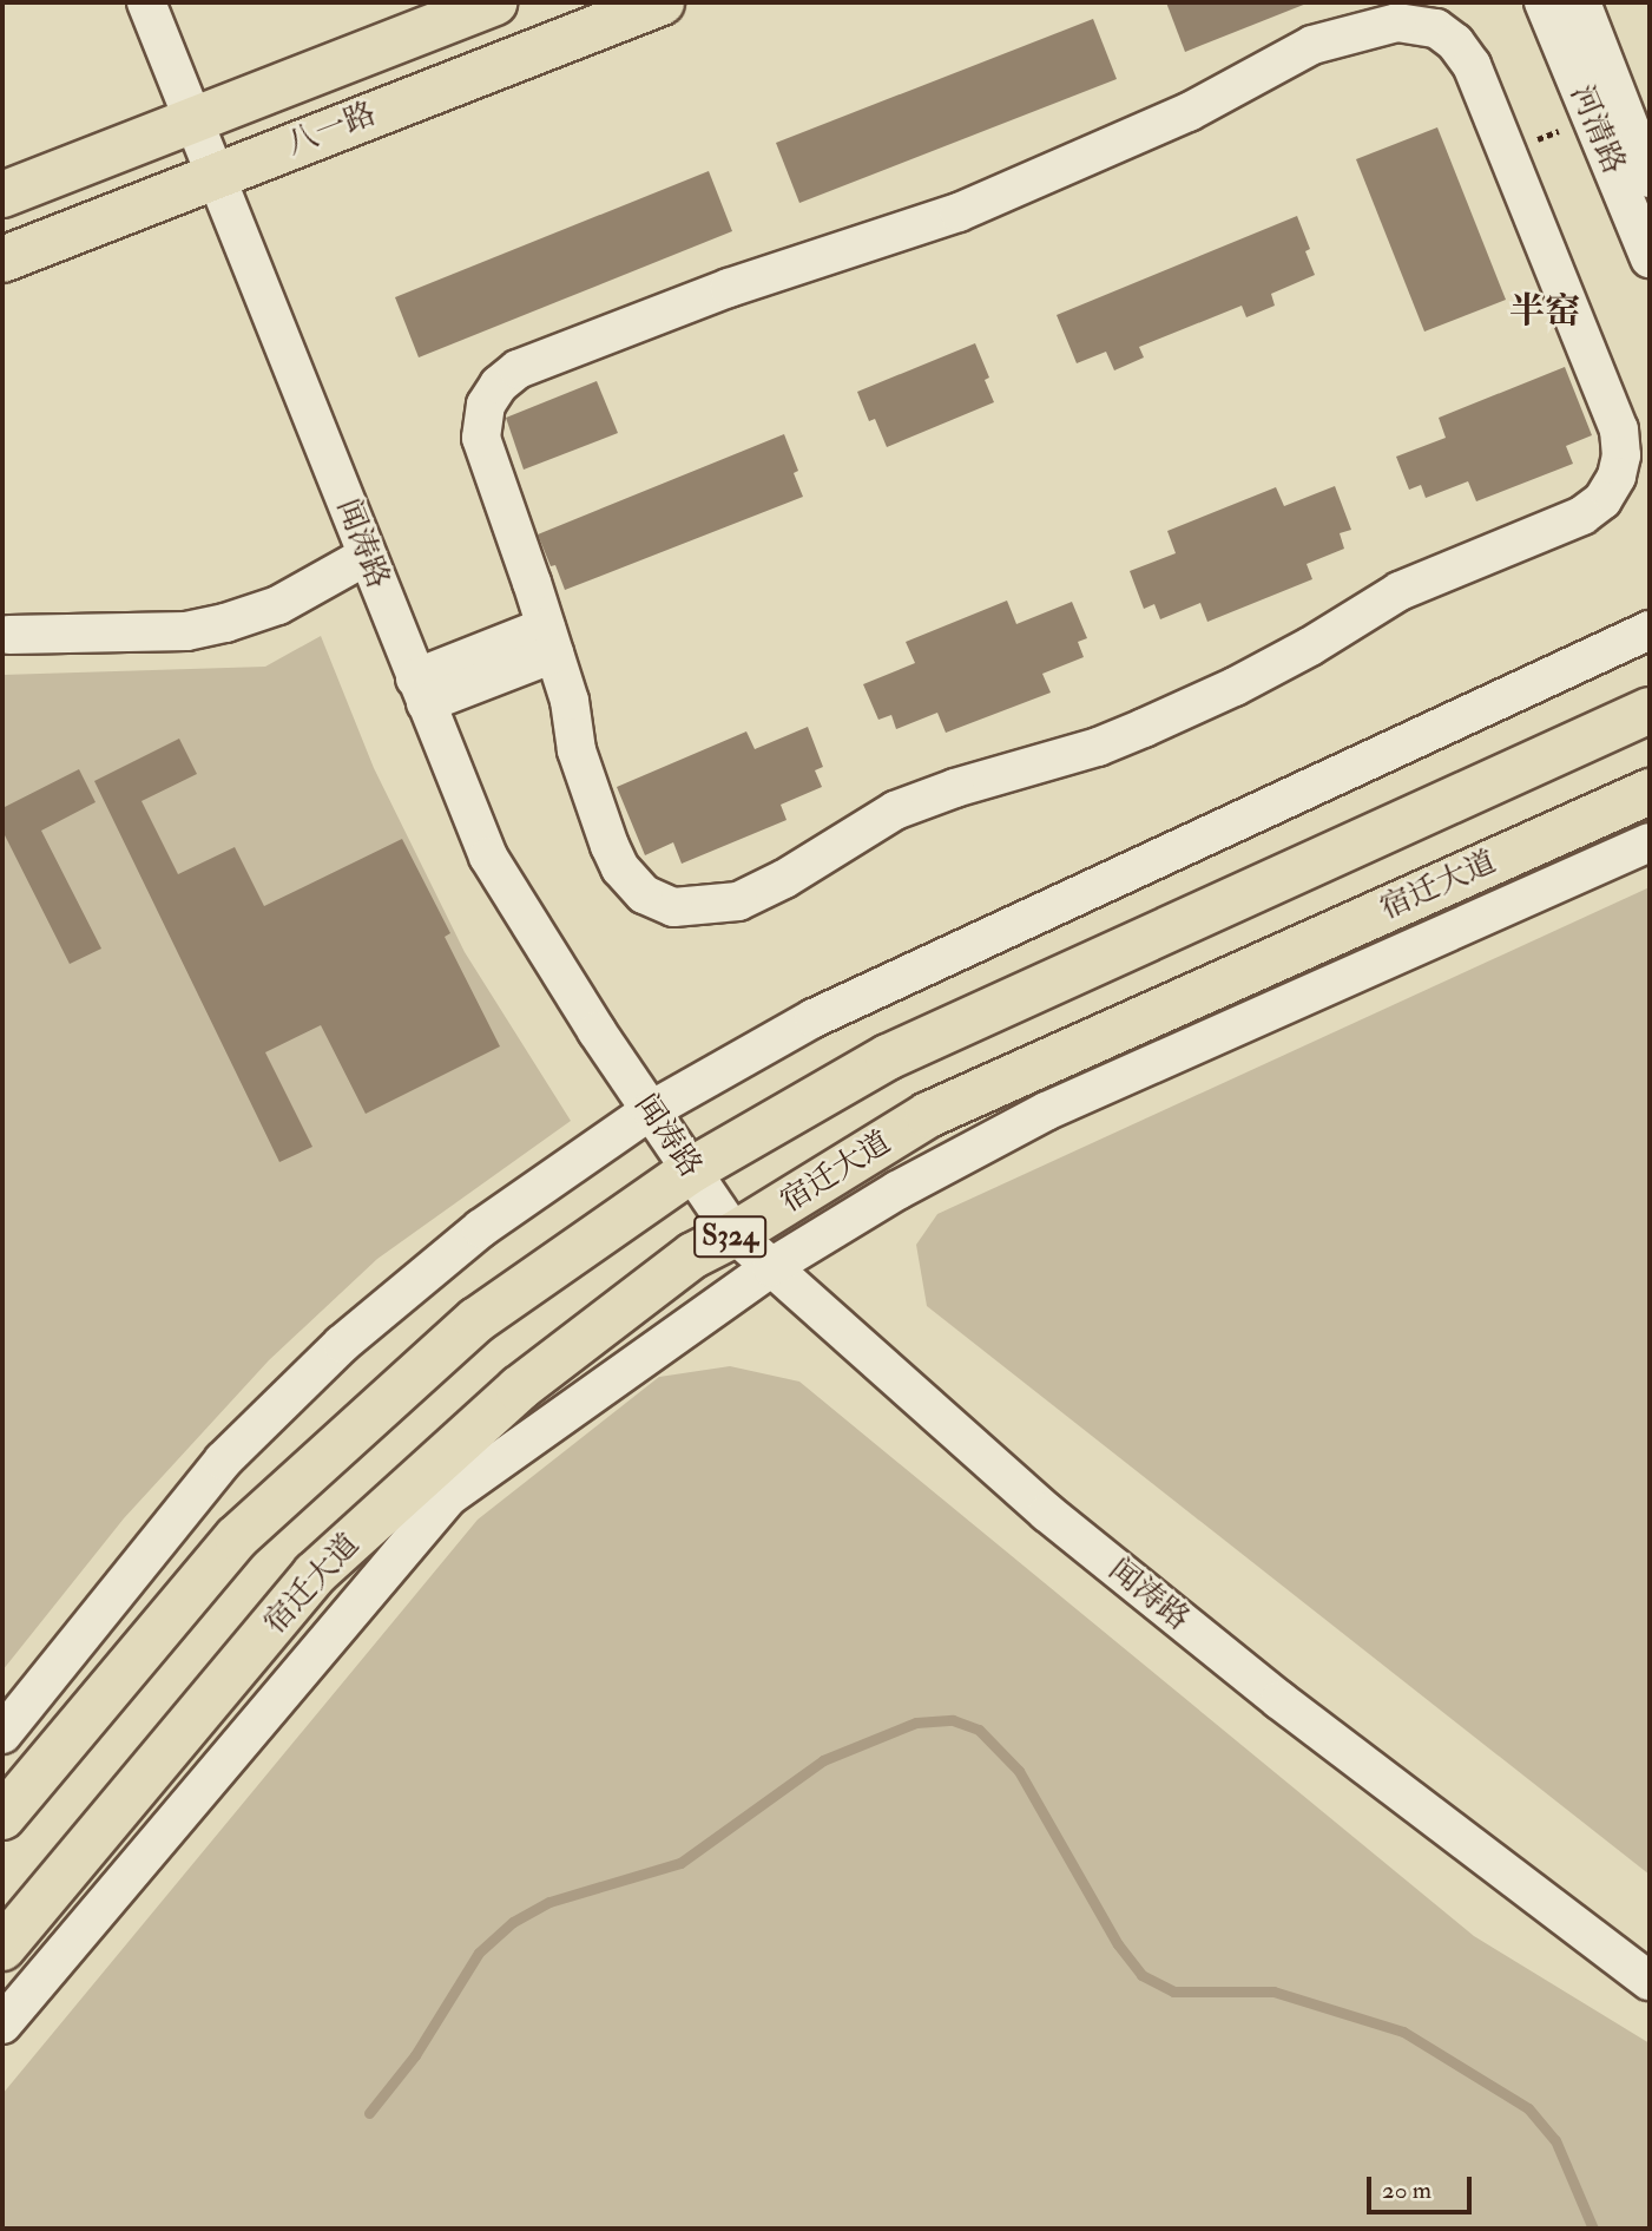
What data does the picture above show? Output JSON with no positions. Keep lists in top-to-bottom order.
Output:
{
  "streets": {
    "main road": ["八一路", "宿迁大道", "S324"],
    "street": ["河清路", "闻涛路"]
  },
  "crossings": [
    ["八一路", "闻涛路"],
    ["闻涛路", "宿迁大道"],
    ["闻涛路", "S324"]
  ],
  "districts": ["半窑"],
  "scale_bar": "20 m"
}
